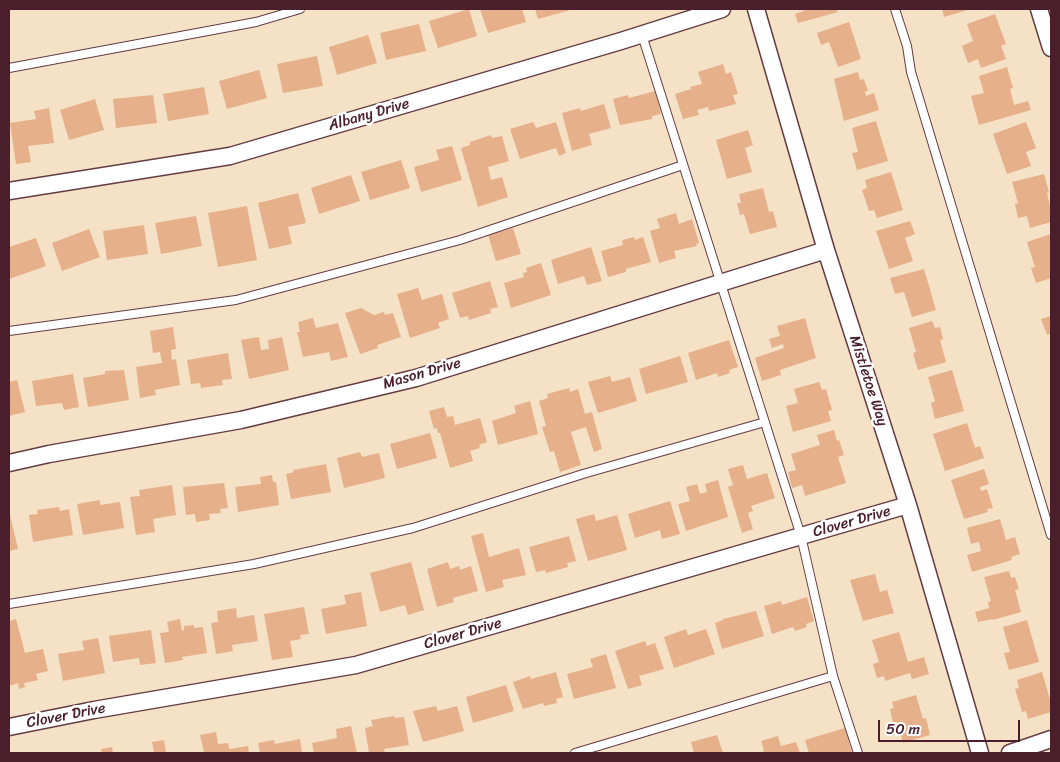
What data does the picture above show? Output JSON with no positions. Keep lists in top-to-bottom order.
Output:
{
  "streets": {
    "street": [
      "Albany Drive",
      "Mason Drive",
      "Mistletoe Way",
      "Clover Drive"
    ]
  },
  "crossings": [
    ["Mason Drive", "Mistletoe Way"],
    ["Mistletoe Way", "Clover Drive"]
  ],
  "scale_bar": "50 m"
}
